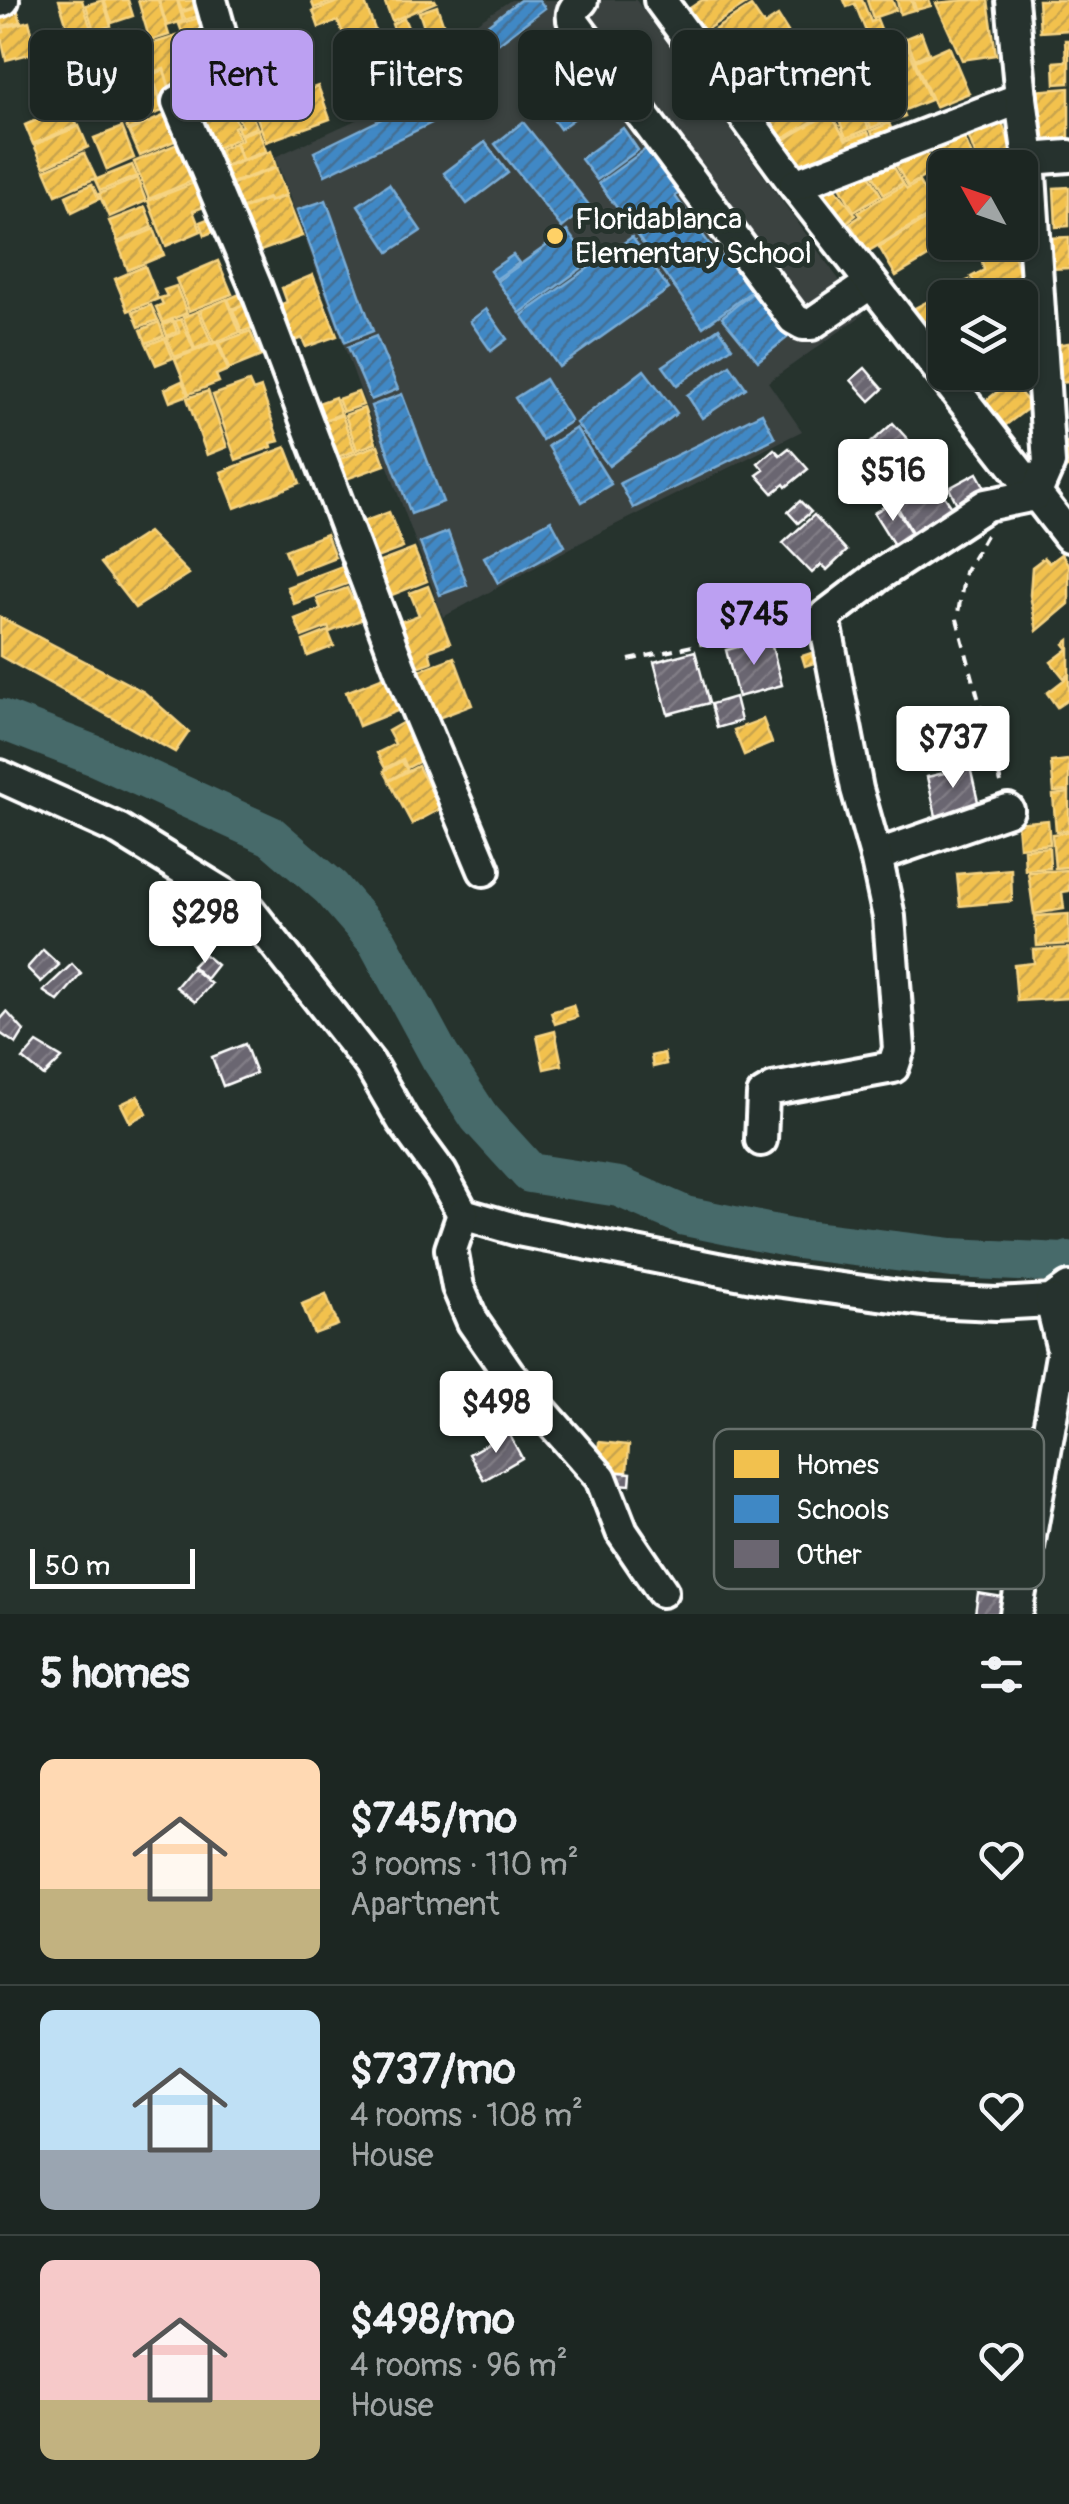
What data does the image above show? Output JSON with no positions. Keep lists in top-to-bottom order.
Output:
{
  "places": ["Floridablanca Elementary School"],
  "legend": ["Homes", "Schools", "Other"],
  "scale_bar": "50 m",
  "north": "top left",
  "page": {
    "chip": [
      "Buy",
      "Rent",
      "Filters",
      "New",
      "Apartment"
    ],
    "price": [
      "$516",
      "$745",
      "$737",
      "$298",
      "$498"
    ],
    "scale": "50 m",
    "heading": "5 homes",
    "list": [
      {
        "name": "$745/mo",
        "note": "3 rooms · 110 m² · Apartment"
      },
      {
        "name": "$737/mo",
        "note": "4 rooms · 108 m² · House"
      },
      {
        "name": "$498/mo",
        "note": "4 rooms · 96 m² · House"
      }
    ]
  }
}
